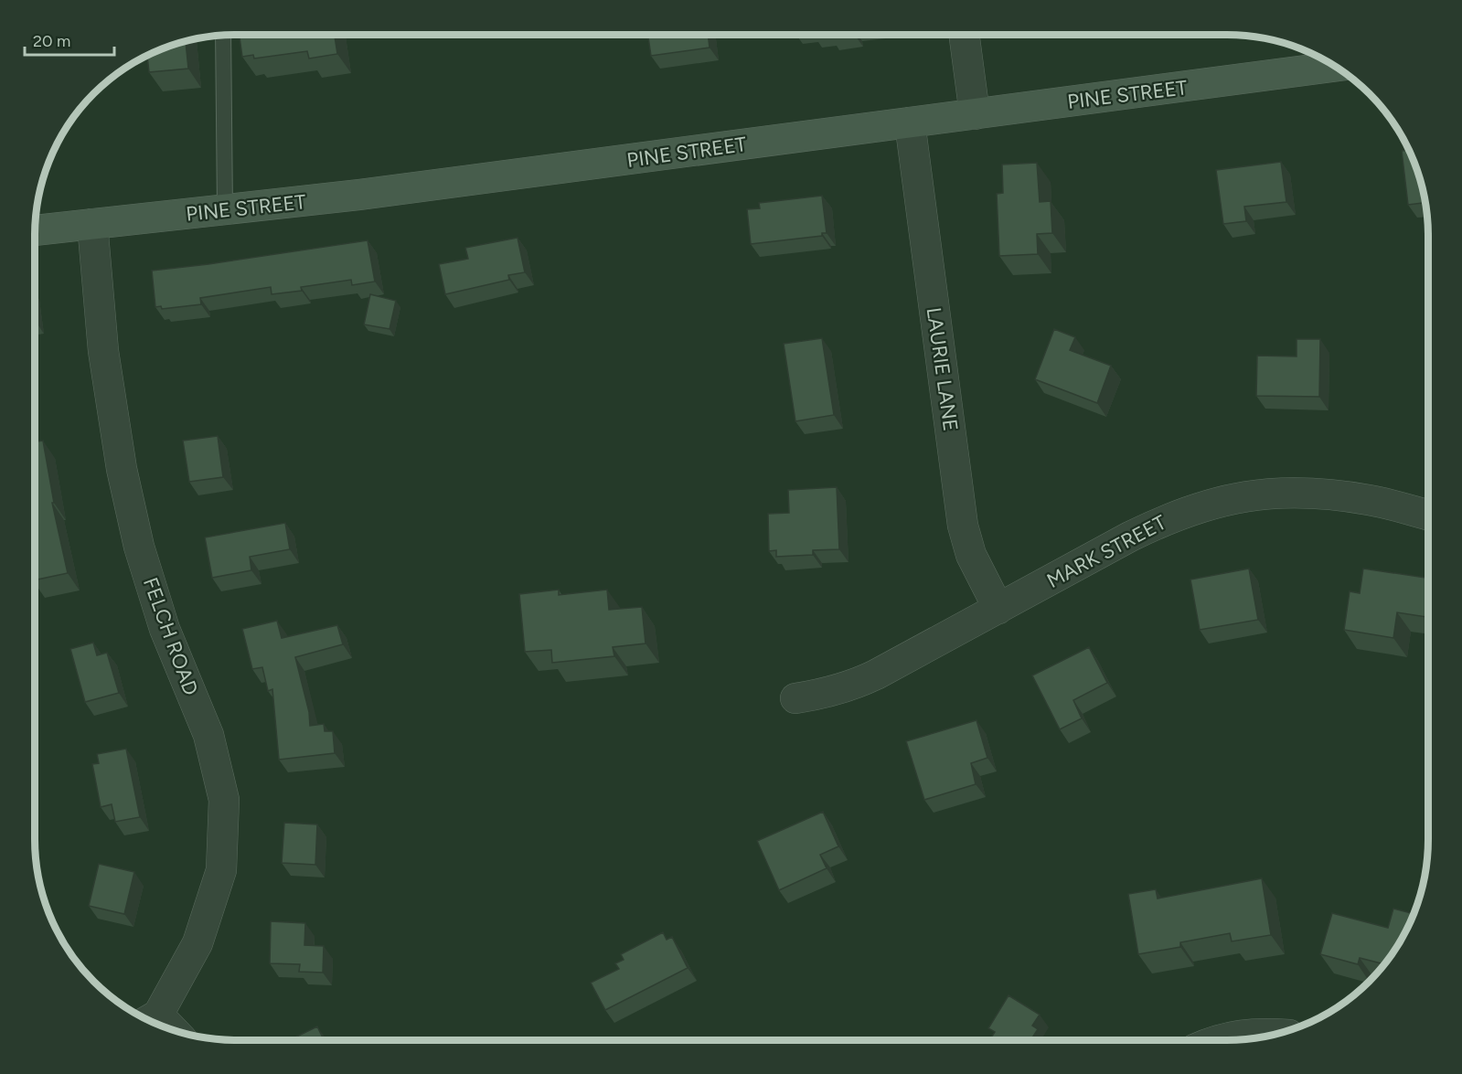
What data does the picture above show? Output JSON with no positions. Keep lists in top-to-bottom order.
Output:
{
  "streets": {
    "main road": ["PINE STREET"],
    "street": ["LAURIE LANE", "MARK STREET", "FELCH ROAD"]
  },
  "crossings": [
    ["PINE STREET", "LAURIE LANE"],
    ["PINE STREET", "FELCH ROAD"],
    ["LAURIE LANE", "MARK STREET"]
  ],
  "scale_bar": "20 m"
}
